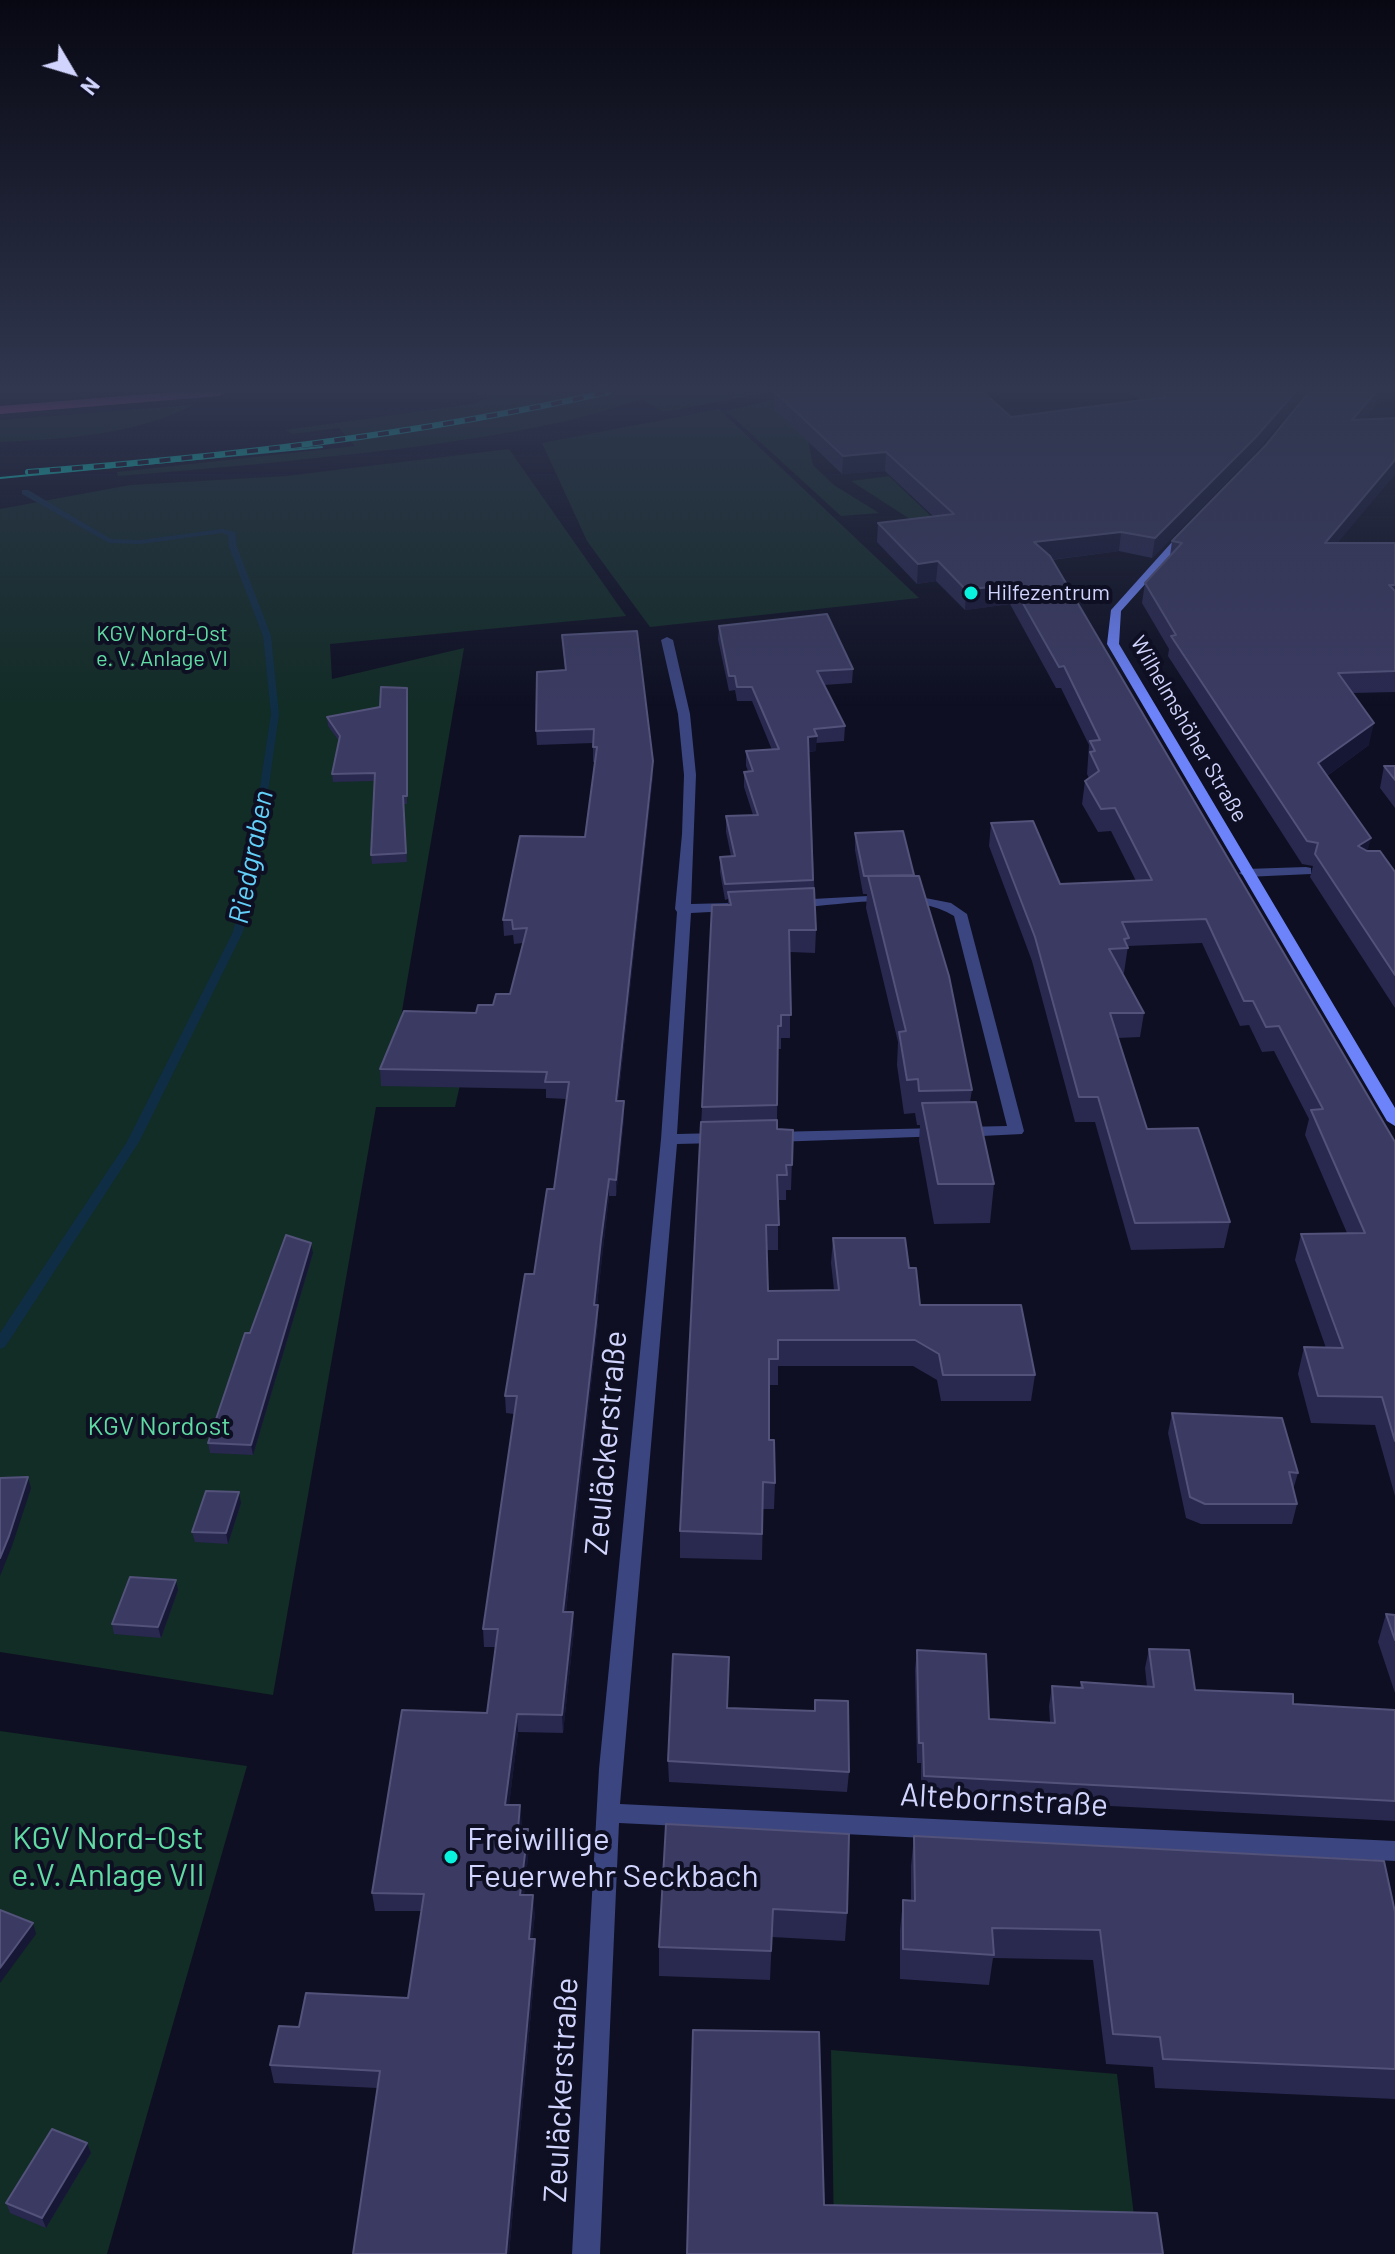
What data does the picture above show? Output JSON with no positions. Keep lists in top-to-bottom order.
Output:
{
  "streets": {
    "main road": ["Wilhelmshöher Straße"],
    "street": ["Zeuläckerstraße", "Altebornstraße"]
  },
  "crossings": [
    ["Zeuläckerstraße", "Altebornstraße"]
  ],
  "water": ["Riedgraben"],
  "parks": ["KGV Nord-Ost e. V. Anlage VI", "KGV Nordost", "KGV Nord-Ost e.V. Anlage VII"],
  "places": ["Hilfezentrum", "Freiwillige Feuerwehr Seckbach"],
  "north": "bottom right"
}
